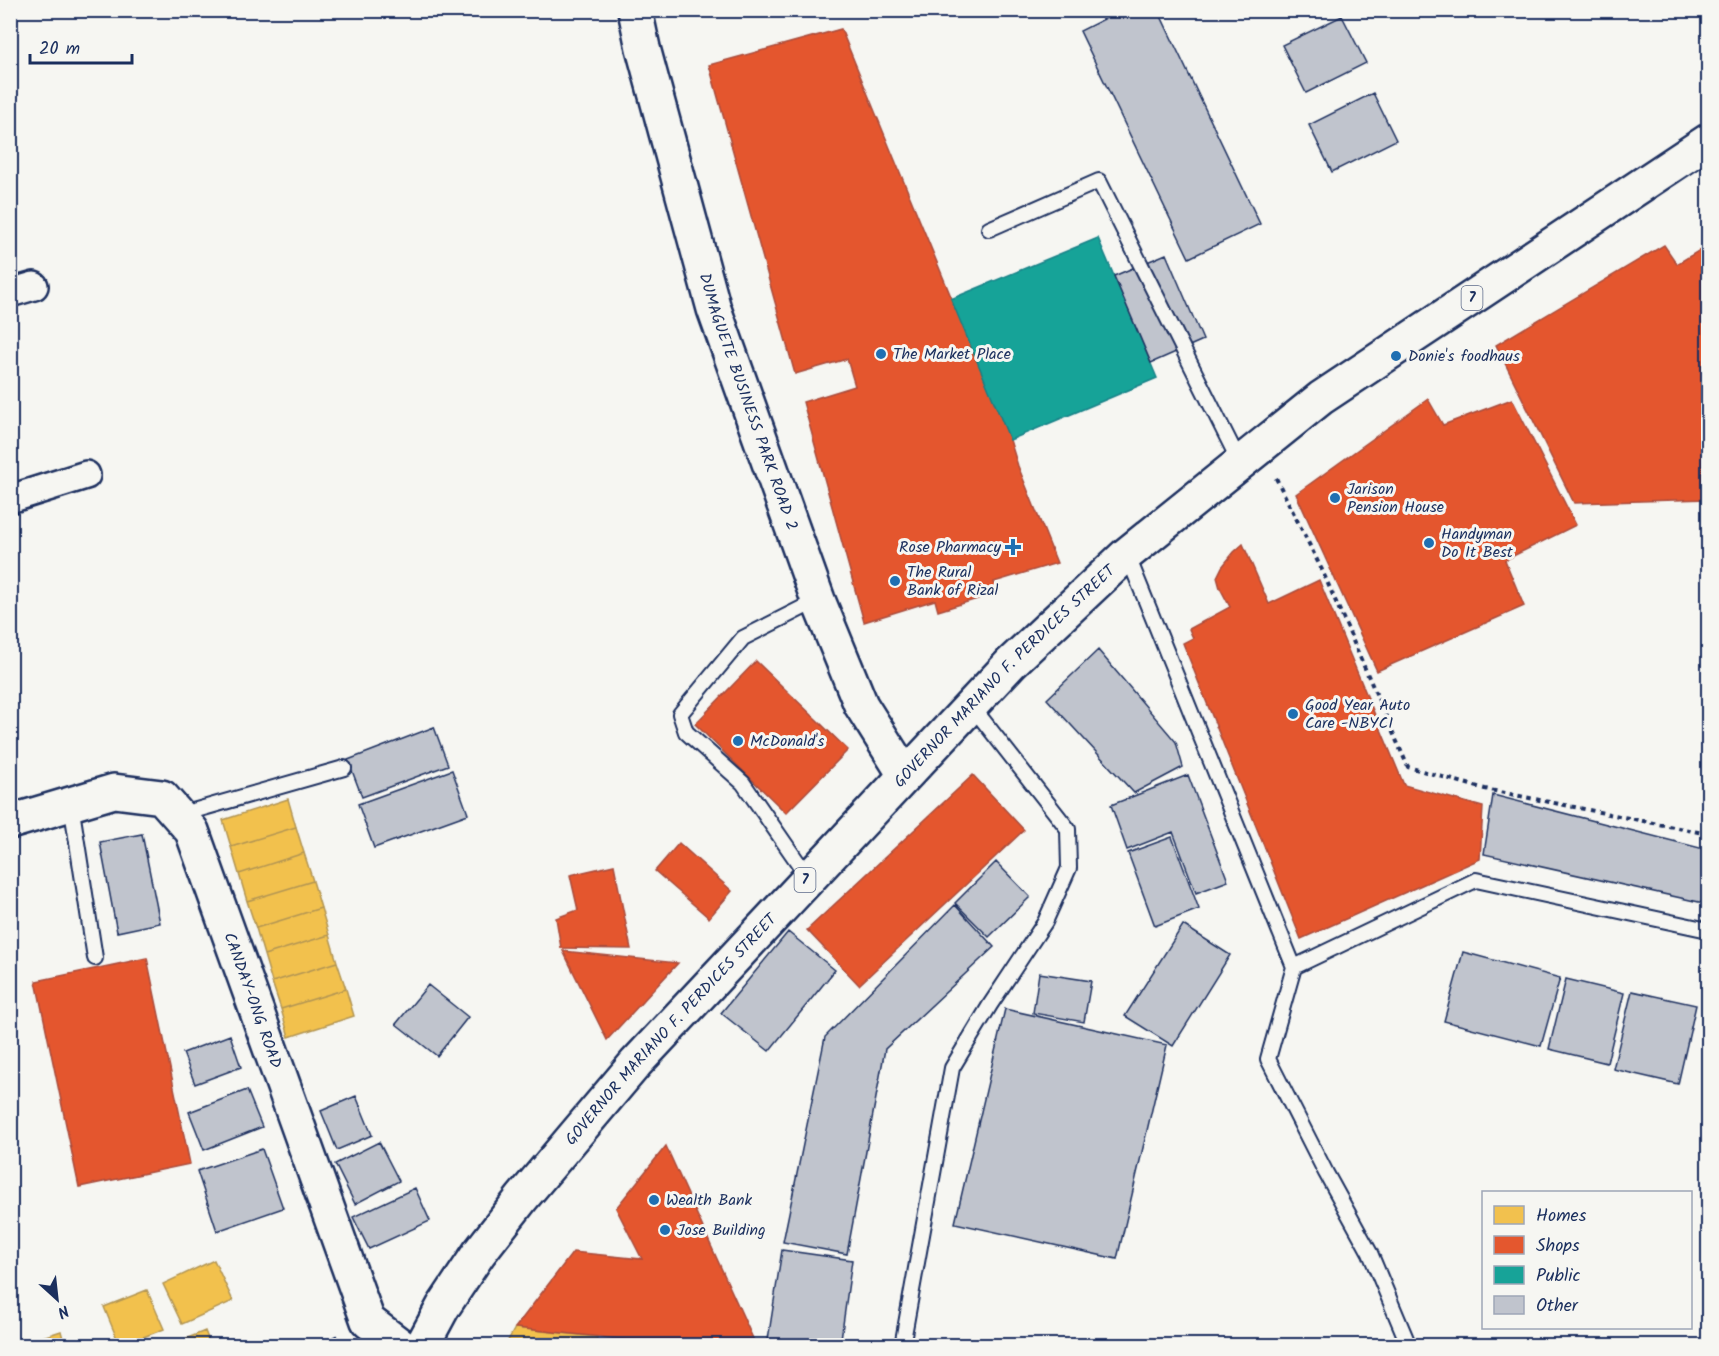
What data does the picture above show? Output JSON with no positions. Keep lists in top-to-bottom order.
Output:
{
  "streets": {
    "main road": [
      "7",
      "DUMAGUETE BUSINESS PARK ROAD 2",
      "GOVERNOR MARIANO F. PERDICES STREET",
      "CANDAY-ONG ROAD"
    ]
  },
  "crossings": [
    ["DUMAGUETE BUSINESS PARK ROAD 2", "GOVERNOR MARIANO F. PERDICES STREET"]
  ],
  "places": {
    "other": [
      "The Market Place",
      "Donie's foodhaus",
      "Jarison Pension House",
      "Handyman Do It Best",
      "The Rural Bank of Rizal",
      "Good Year Auto Care -NBYCI",
      "McDonald's",
      "Wealth Bank",
      "Jose Building"
    ],
    "health": ["Rose Pharmacy"]
  },
  "legend": [
    "Homes",
    "Shops",
    "Public",
    "Other"
  ],
  "scale_bar": "20 m",
  "north": "bottom right"
}
